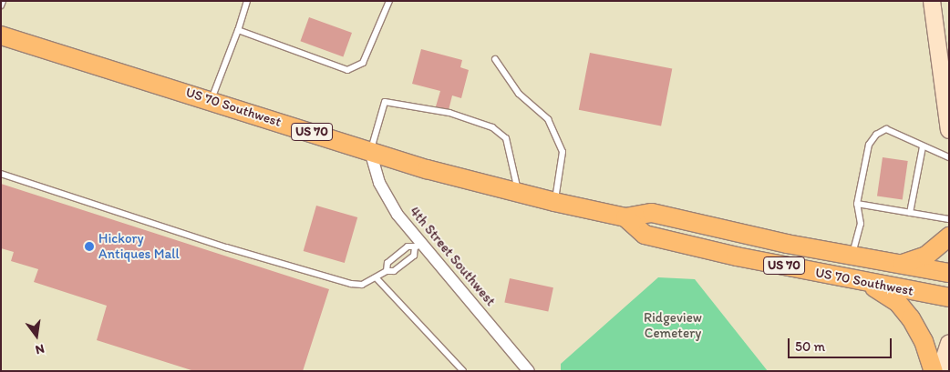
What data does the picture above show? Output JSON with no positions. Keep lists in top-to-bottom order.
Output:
{
  "streets": {
    "main road": ["US 70 Southwest", "US 70"],
    "street": ["4th Street Southwest"]
  },
  "crossings": [
    ["US 70 Southwest", "4th Street Southwest"]
  ],
  "parks": ["Ridgeview Cemetery"],
  "places": ["Hickory Antiques Mall"],
  "scale_bar": "50 m",
  "north": "bottom"
}
